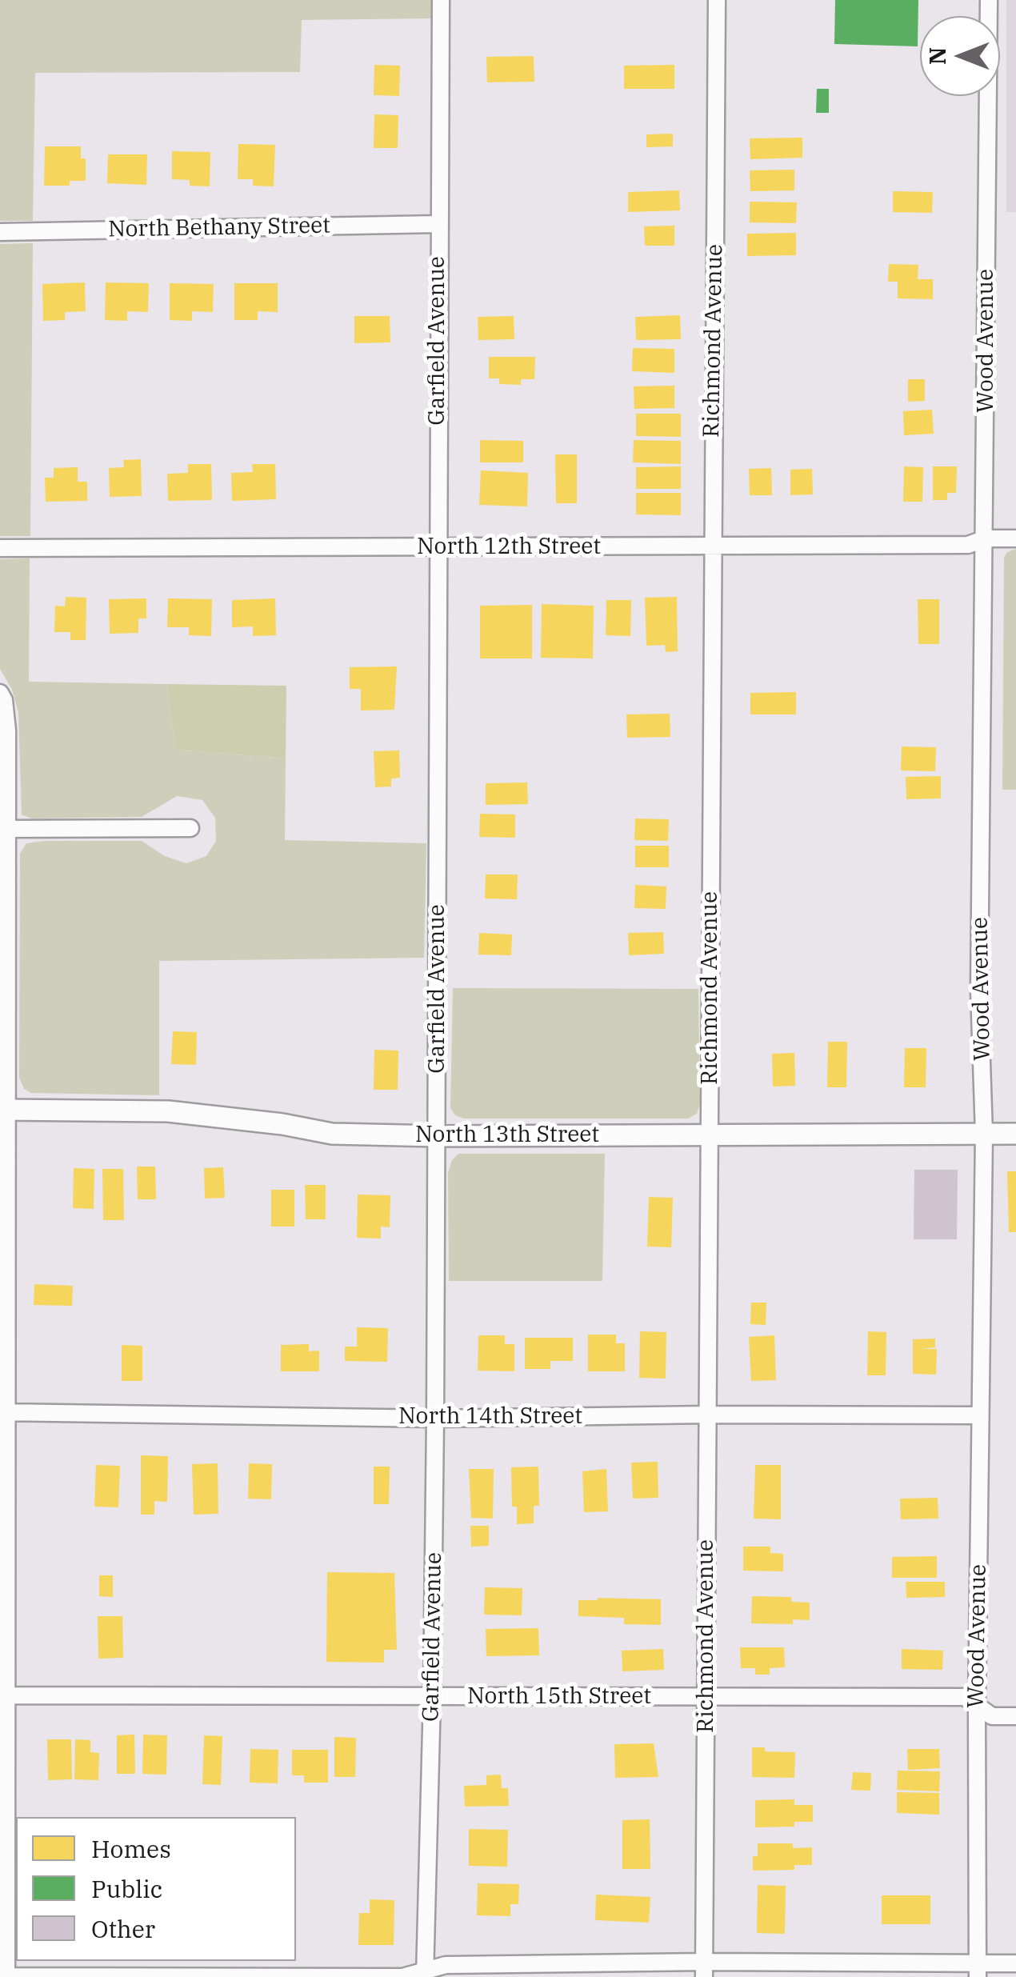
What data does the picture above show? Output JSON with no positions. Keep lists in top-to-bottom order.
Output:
{
  "streets": {
    "street": [
      "North Bethany Street",
      "Garfield Avenue",
      "Richmond Avenue",
      "Wood Avenue",
      "North 12th Street",
      "North 13th Street",
      "North 14th Street",
      "North 15th Street"
    ]
  },
  "crossings": [
    ["North Bethany Street", "Garfield Avenue"],
    ["Garfield Avenue", "North 12th Street"],
    ["Garfield Avenue", "North 13th Street"],
    ["Garfield Avenue", "North 14th Street"],
    ["Garfield Avenue", "North 15th Street"],
    ["Richmond Avenue", "North 12th Street"],
    ["Richmond Avenue", "North 13th Street"],
    ["Richmond Avenue", "North 14th Street"],
    ["Richmond Avenue", "North 15th Street"],
    ["Wood Avenue", "North 12th Street"],
    ["Wood Avenue", "North 13th Street"],
    ["Wood Avenue", "North 14th Street"],
    ["Wood Avenue", "North 15th Street"]
  ],
  "legend": ["Homes", "Public", "Other"],
  "north": "left"
}
